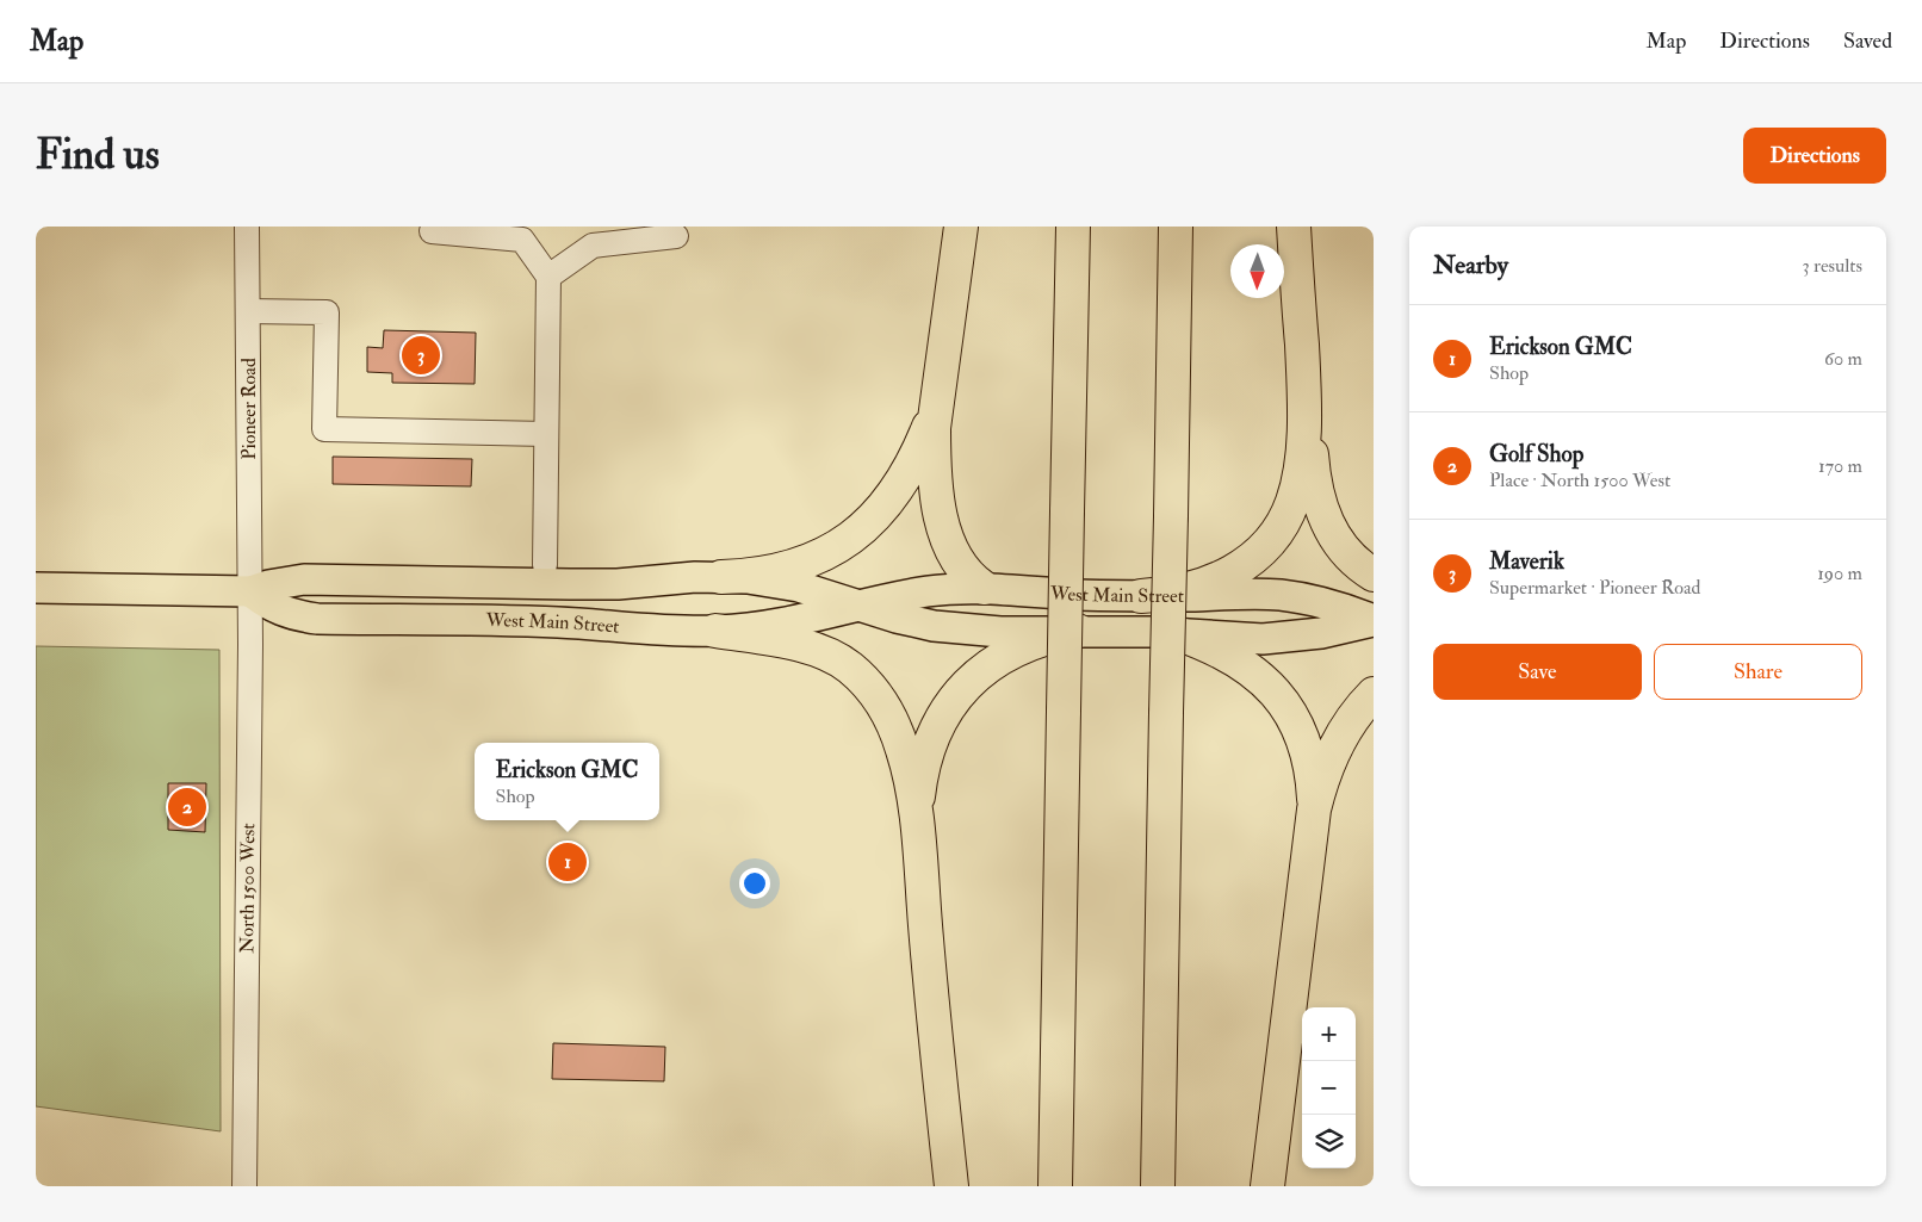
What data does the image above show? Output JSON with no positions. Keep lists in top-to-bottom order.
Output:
{
  "streets": {
    "main road": ["West Main Street"],
    "street": ["Pioneer Road", "North 1500 West"]
  },
  "crossings": [
    ["Pioneer Road", "West Main Street"],
    ["Pioneer Road", "North 1500 West"],
    ["West Main Street", "North 1500 West"]
  ],
  "north": "bottom",
  "page": {
    "header": "Map",
    "nav": ["Map", "Directions", "Saved"],
    "buttons": [
      "Directions",
      ["Save", "Share"]
    ],
    "title": "Find us",
    "heading": ["Nearby", "3 results"],
    "list": [
      {
        "mark": "1",
        "name": "Erickson GMC",
        "note": "Shop",
        "value": "60 m"
      },
      {
        "mark": "2",
        "name": "Golf Shop",
        "note": "Place · North 1500 West",
        "value": "170 m"
      },
      {
        "mark": "3",
        "name": "Maverik",
        "note": "Supermarket · Pioneer Road",
        "value": "190 m"
      }
    ],
    "pins": ["3", "2", "1"],
    "popup": ["Erickson GMC", "Shop"],
    "map_buttons": ["+", "−"]
  }
}
